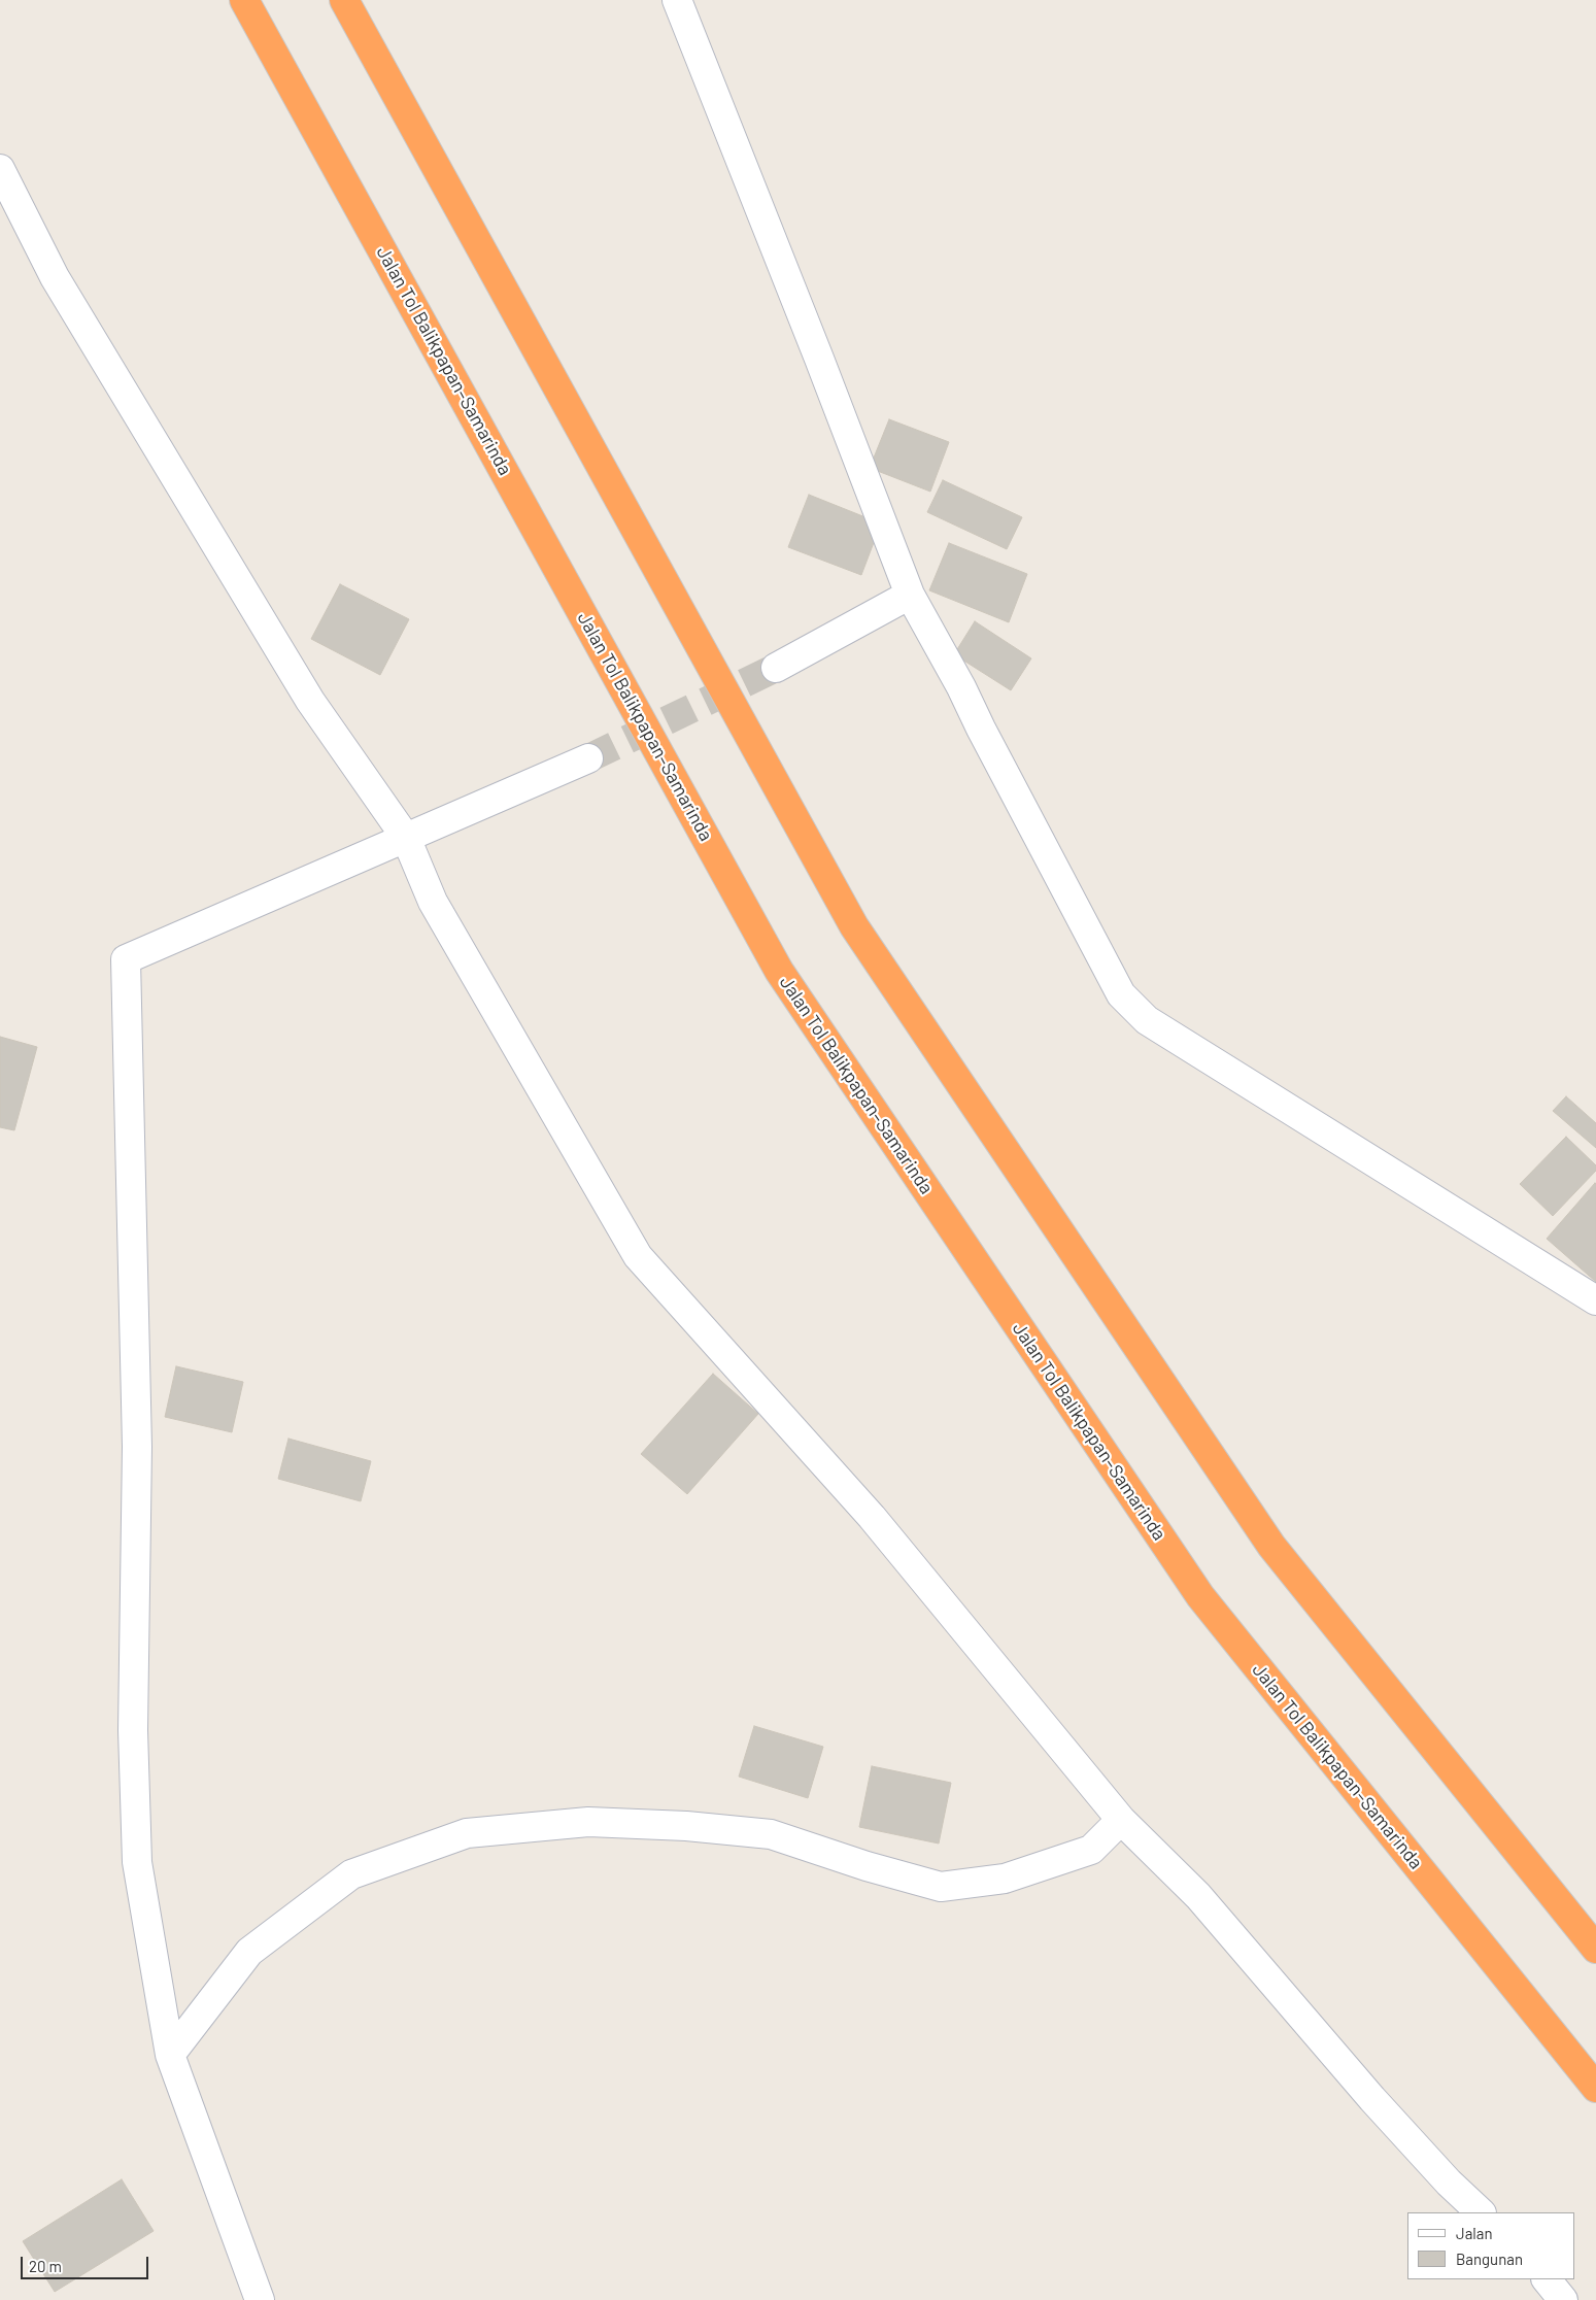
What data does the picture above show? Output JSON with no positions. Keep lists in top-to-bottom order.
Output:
{
  "streets": {
    "highway": ["Jalan Tol Balikpapan–Samarinda"]
  },
  "legend": ["Jalan", "Bangunan"],
  "scale_bar": "20 m"
}
